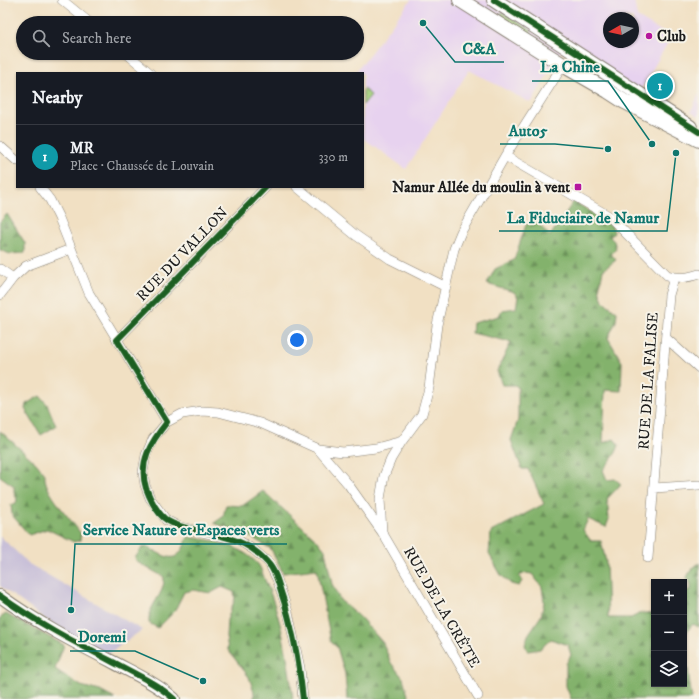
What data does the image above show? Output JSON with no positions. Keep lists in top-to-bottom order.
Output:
{
  "streets": {
    "street": ["RUE DU VALLON", "RUE DE LA FALISE", "RUE DE LA CRÊTE"]
  },
  "places": {
    "other": [
      "C&A",
      "Club",
      "La Chine",
      "Auto5",
      "La Fiduciaire de Namur",
      "Service Nature et Espaces verts",
      "Doremi"
    ],
    "transit": ["Namur Allée du moulin à vent"]
  },
  "north": "left",
  "page": {
    "search": "Search here",
    "pins": "1",
    "heading": "Nearby",
    "list": [
      {
        "mark": "1",
        "name": "MR",
        "note": "Place · Chaussée de Louvain",
        "value": "330 m"
      }
    ],
    "map_buttons": ["+", "−"]
  }
}
